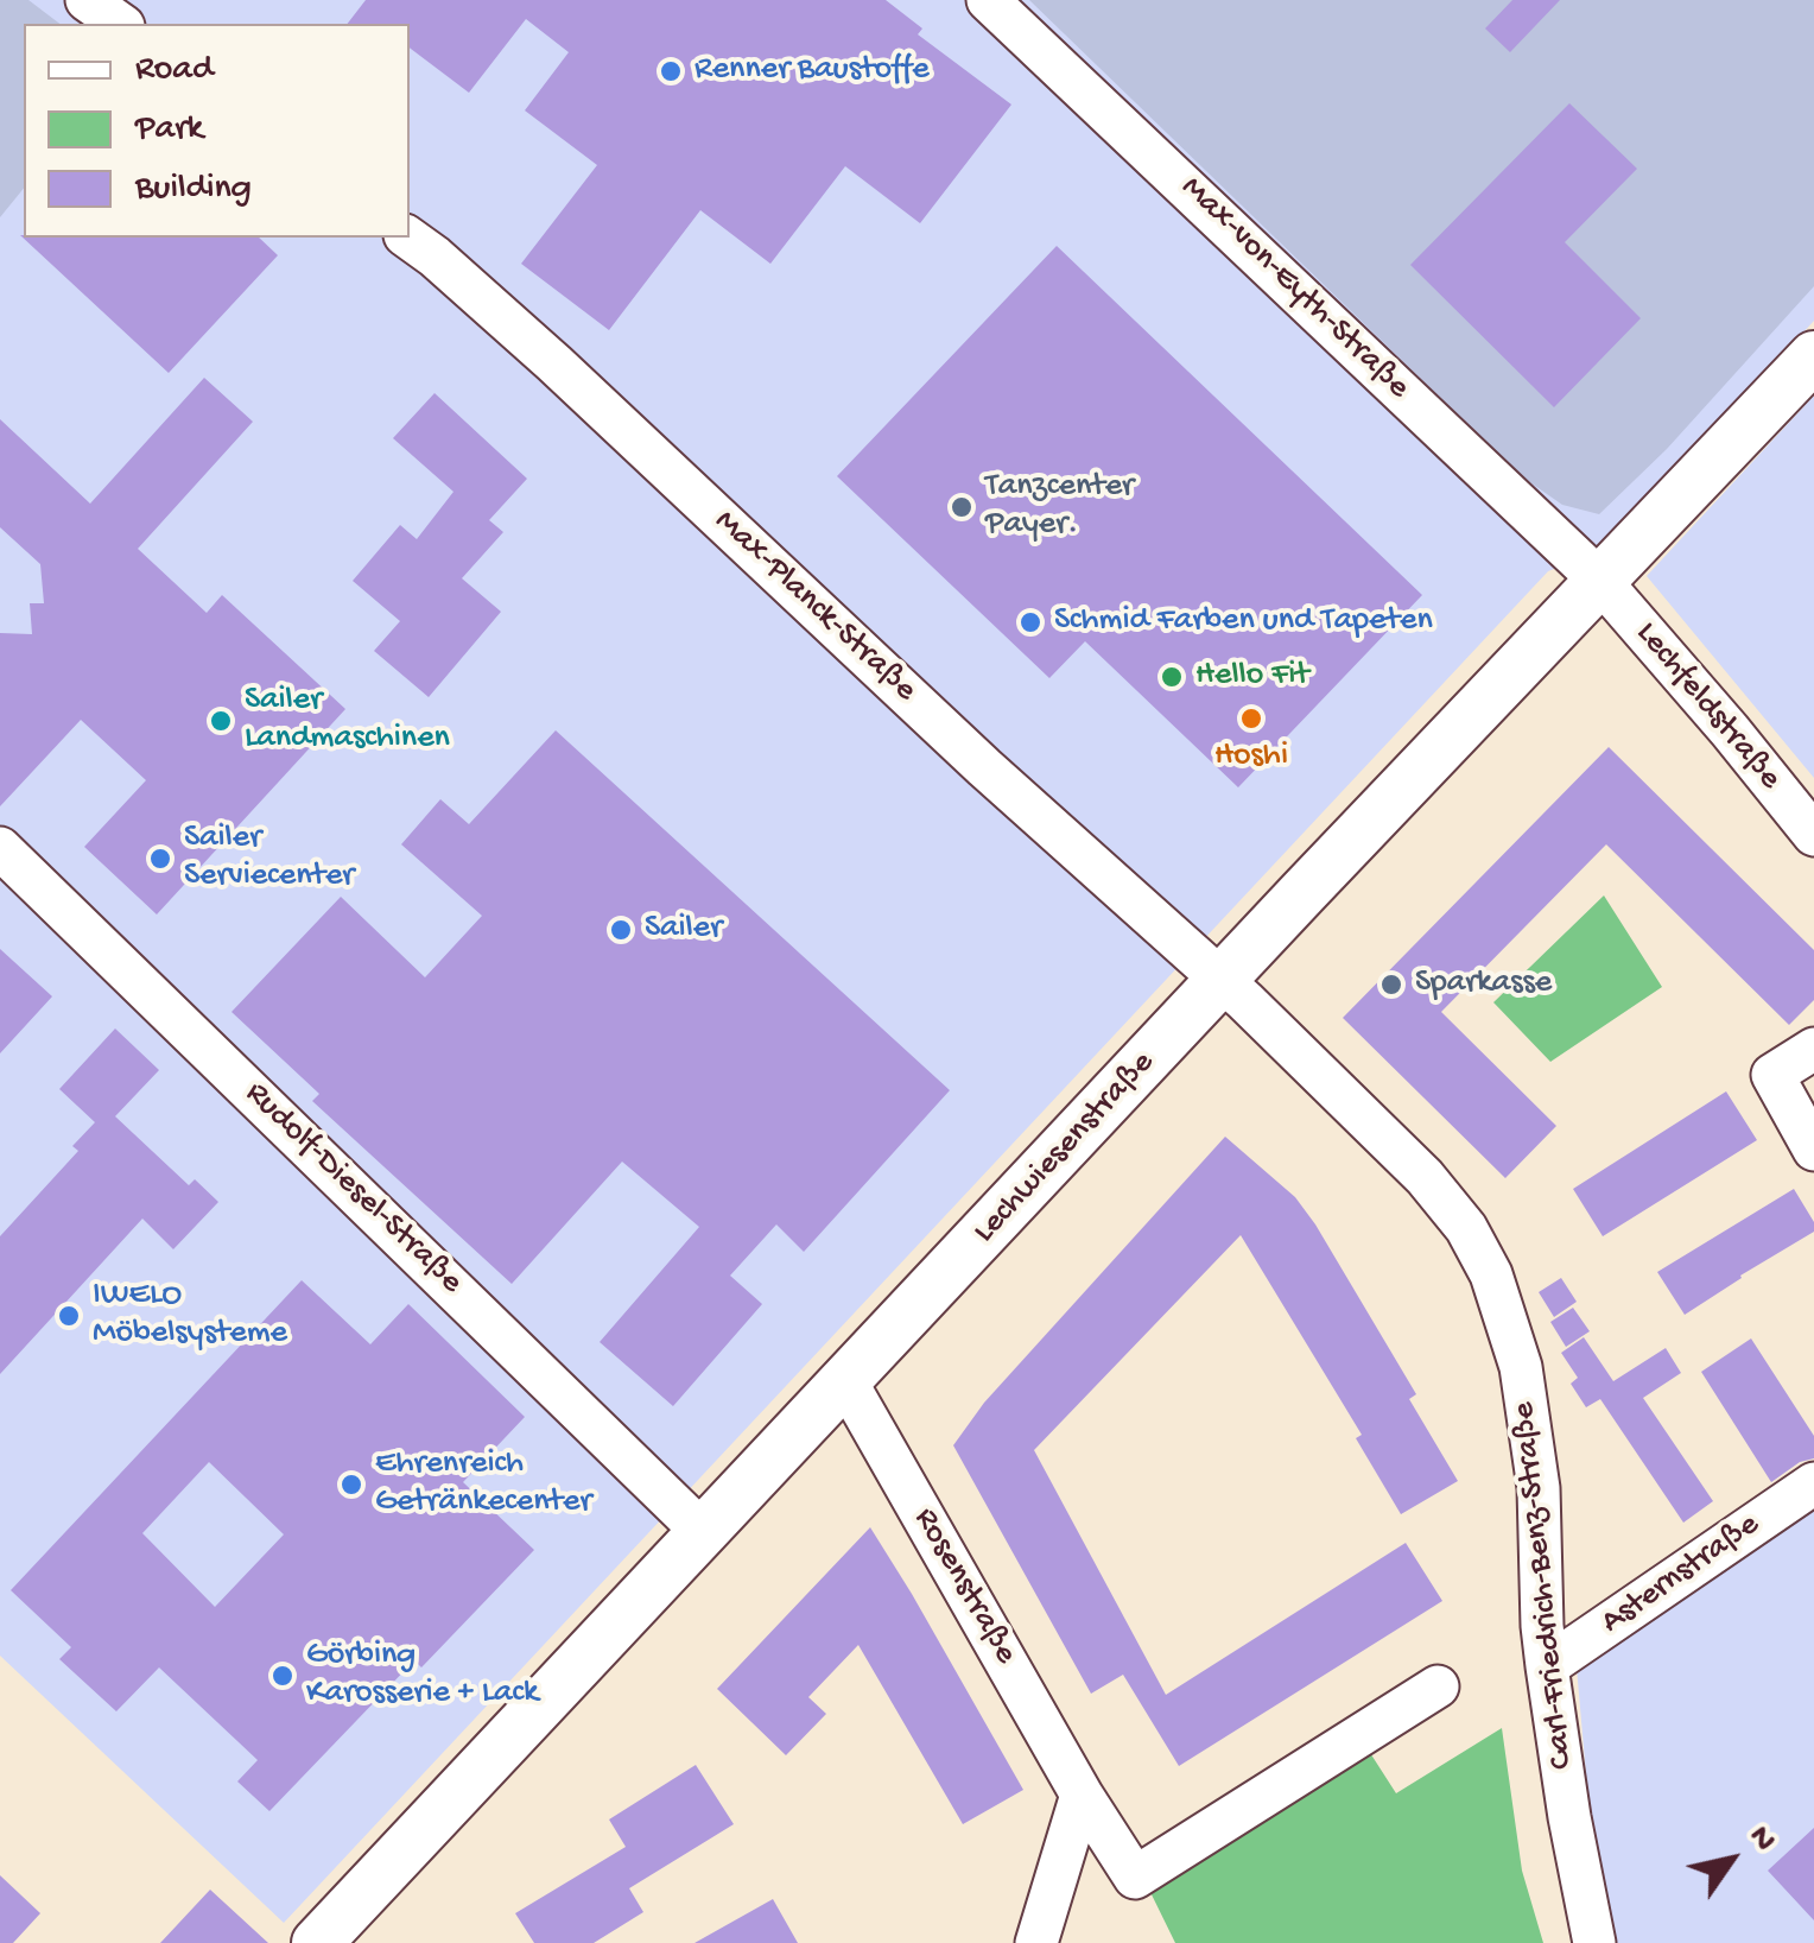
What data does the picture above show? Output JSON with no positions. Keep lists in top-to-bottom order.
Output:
{
  "streets": {
    "street": [
      "Max-von-Eyth-Straße",
      "Max-Planck-Straße",
      "Lechfeldstraße",
      "Lechwiesenstraße",
      "Rudolf-Diesel-Straße",
      "Asternstraße",
      "Carl-Friedrich-Benz-Straße",
      "Rosenstraße"
    ]
  },
  "crossings": [
    ["Max-von-Eyth-Straße", "Lechfeldstraße"],
    ["Max-von-Eyth-Straße", "Lechwiesenstraße"],
    ["Max-Planck-Straße", "Lechwiesenstraße"],
    ["Max-Planck-Straße", "Carl-Friedrich-Benz-Straße"],
    ["Lechfeldstraße", "Lechwiesenstraße"],
    ["Lechwiesenstraße", "Rudolf-Diesel-Straße"],
    ["Lechwiesenstraße", "Carl-Friedrich-Benz-Straße"],
    ["Lechwiesenstraße", "Rosenstraße"],
    ["Asternstraße", "Carl-Friedrich-Benz-Straße"]
  ],
  "places": [
    "Renner Baustoffe",
    "Tanzcenter Payer.",
    "Schmid Farben und Tapeten",
    "Hello Fit",
    "Hoshi",
    "Sailer Landmaschinen",
    "Sailer Serviecenter",
    "Sailer",
    "Sparkasse",
    "IWELO Möbelsysteme",
    "Ehrenreich Getränkecenter",
    "Görbing Karosserie + Lack"
  ],
  "legend": ["Road", "Park", "Building"],
  "north": "top right"
}
